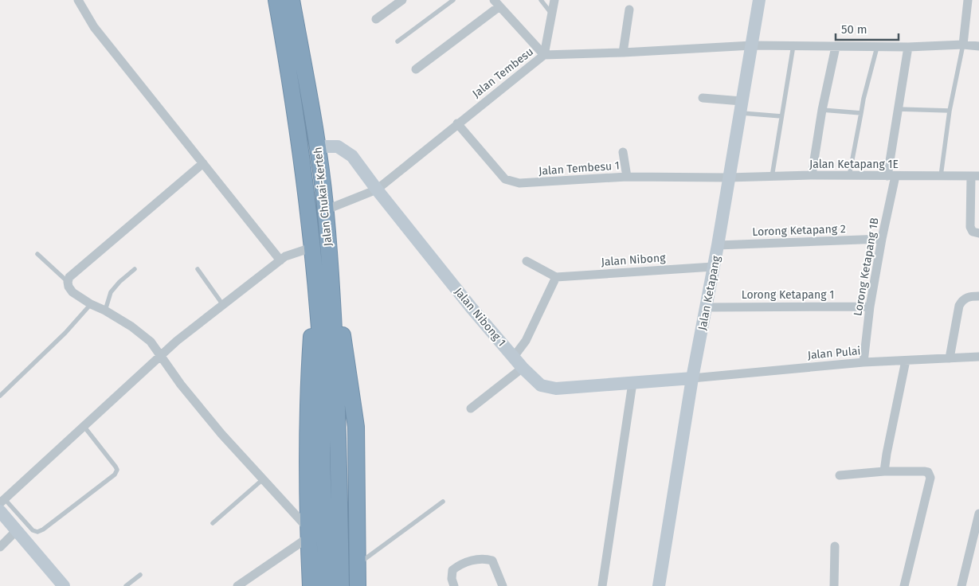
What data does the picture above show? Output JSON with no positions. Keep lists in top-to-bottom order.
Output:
{
  "streets": {
    "highway": ["Jalan Chukai-Kerteh"],
    "street": [
      "Jalan Tembesu",
      "Jalan Ketapang 1E",
      "Jalan Tembesu 1",
      "Lorong Ketapang 2",
      "Jalan Nibong",
      "Lorong Ketapang 1B",
      "Jalan Ketapang",
      "Lorong Ketapang 1",
      "Jalan Nibong 1",
      "Jalan Pulai"
    ]
  },
  "crossings": [
    ["Jalan Tembesu", "Jalan Tembesu 1"],
    ["Jalan Tembesu", "Jalan Chukai-Kerteh"],
    ["Jalan Tembesu", "Lorong Ketapang 1B"],
    ["Jalan Tembesu", "Jalan Ketapang"],
    ["Jalan Tembesu", "Jalan Nibong 1"],
    ["Jalan Ketapang 1E", "Jalan Tembesu 1"],
    ["Jalan Ketapang 1E", "Lorong Ketapang 1B"],
    ["Jalan Ketapang 1E", "Jalan Ketapang"],
    ["Jalan Tembesu 1", "Jalan Ketapang"],
    ["Jalan Chukai-Kerteh", "Jalan Nibong 1"],
    ["Lorong Ketapang 2", "Lorong Ketapang 1B"],
    ["Lorong Ketapang 2", "Jalan Ketapang"],
    ["Jalan Nibong", "Jalan Ketapang"],
    ["Lorong Ketapang 1B", "Lorong Ketapang 1"],
    ["Lorong Ketapang 1B", "Jalan Pulai"],
    ["Jalan Ketapang", "Lorong Ketapang 1"],
    ["Jalan Ketapang", "Jalan Nibong 1"],
    ["Jalan Ketapang", "Jalan Pulai"],
    ["Jalan Nibong 1", "Jalan Pulai"]
  ],
  "scale_bar": "50 m"
}
